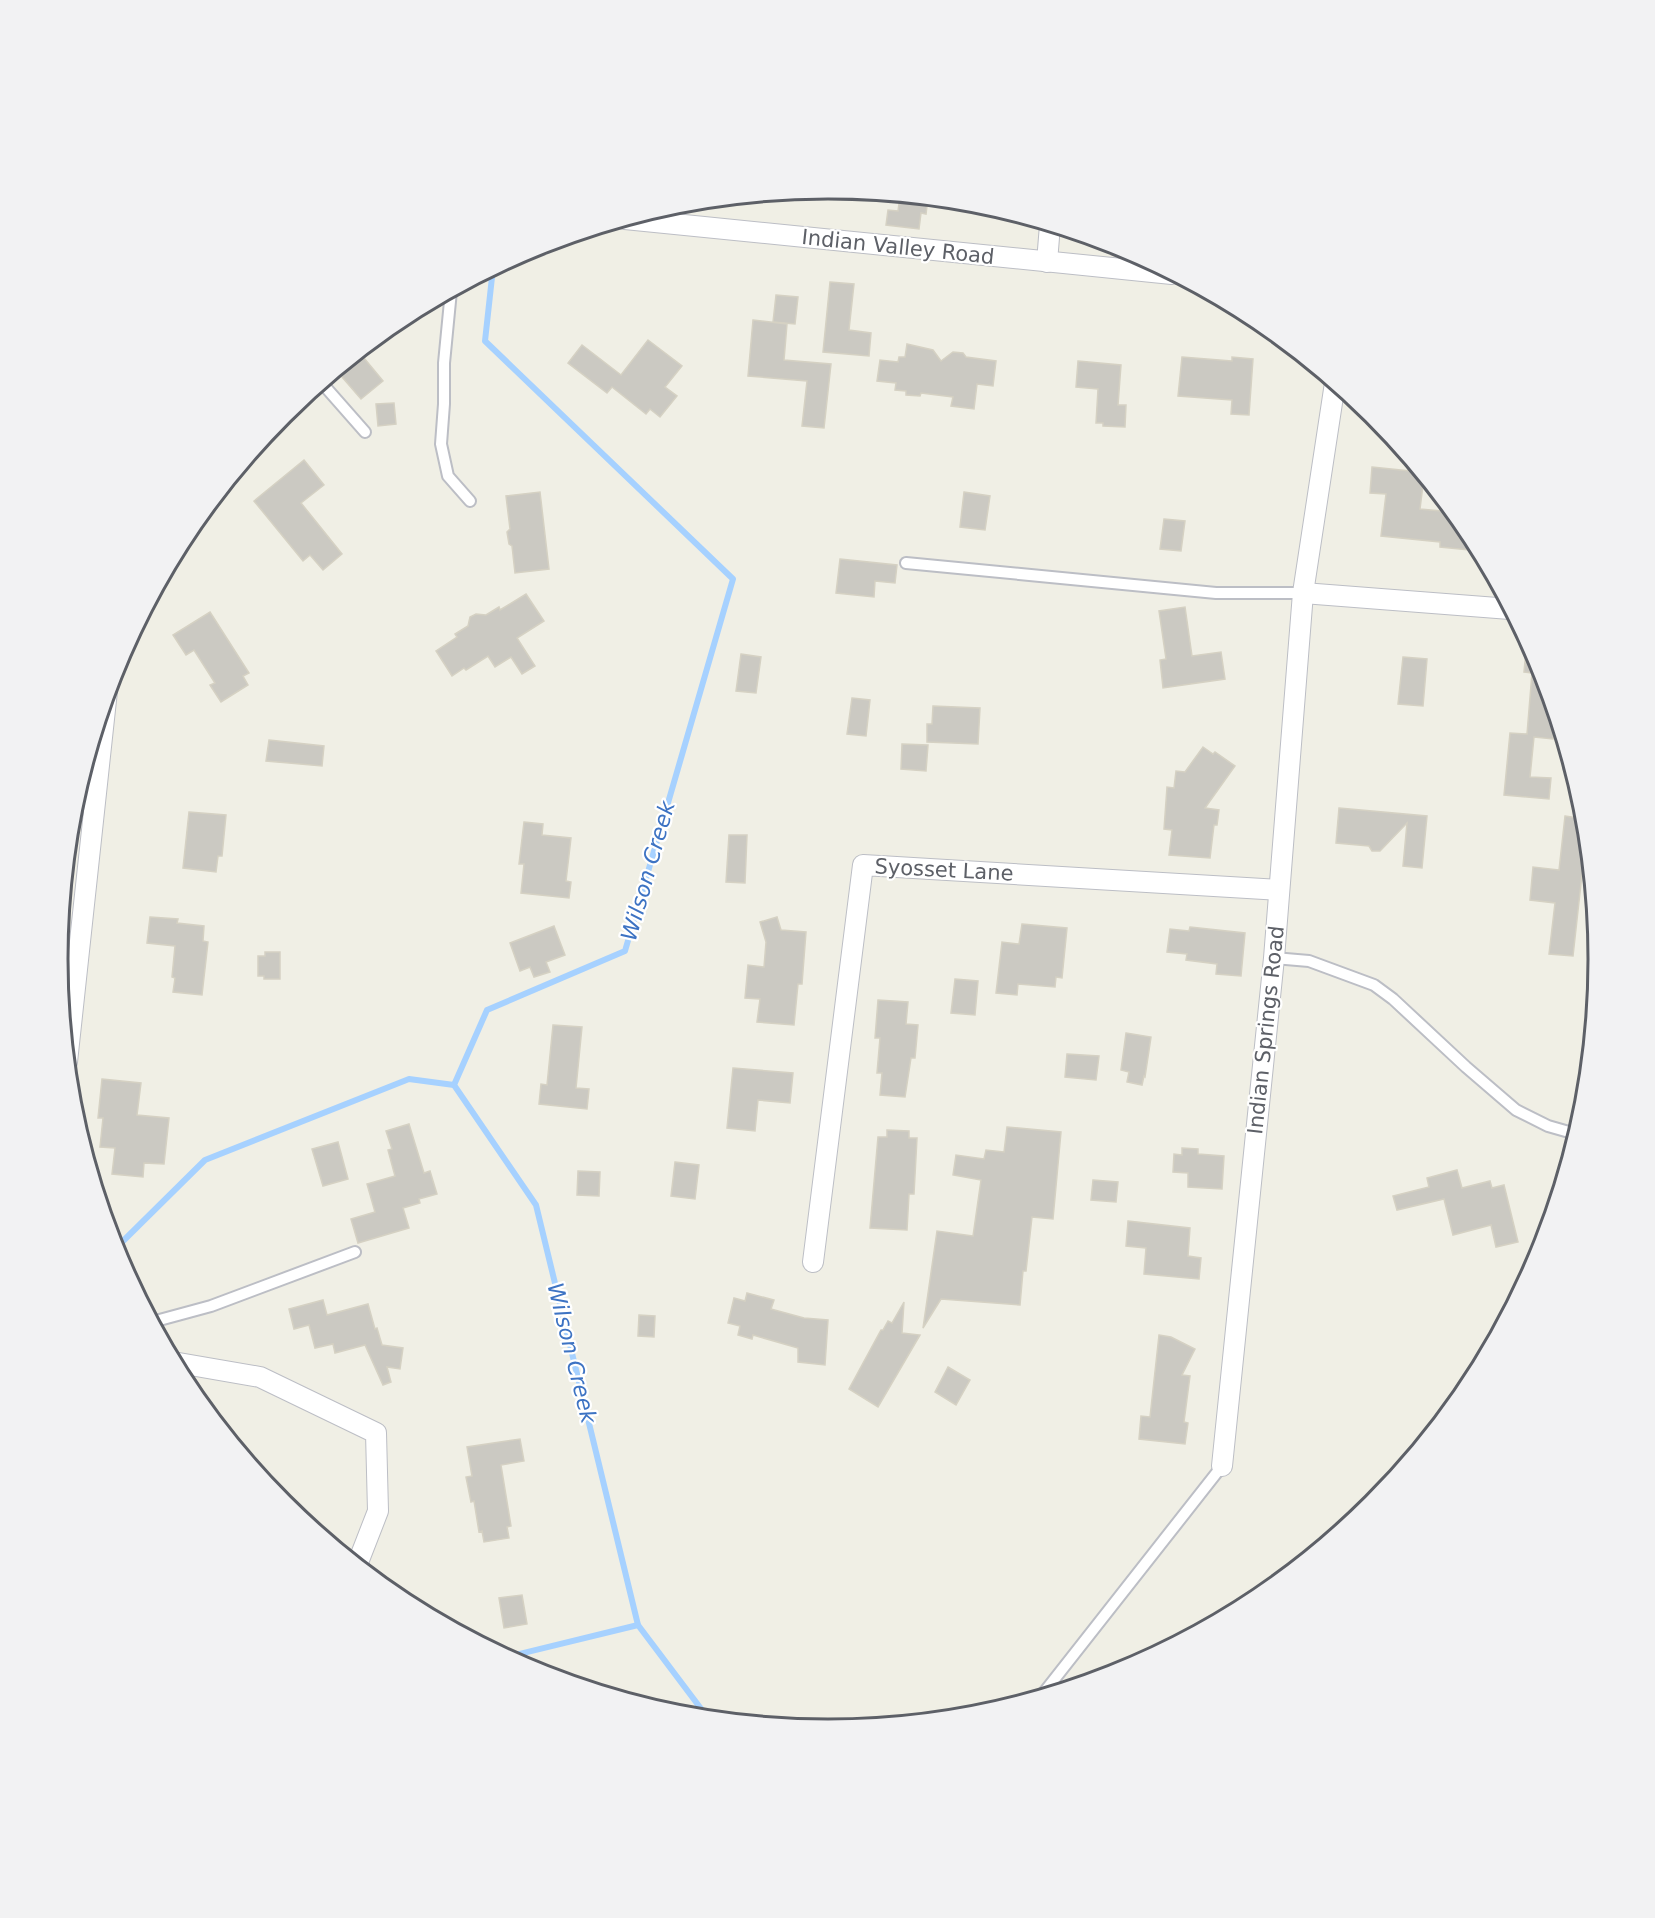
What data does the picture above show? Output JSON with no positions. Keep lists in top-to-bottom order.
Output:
{
  "streets": {
    "street": ["Indian Valley Road", "Syosset Lane", "Indian Springs Road"]
  },
  "crossings": [
    ["Syosset Lane", "Indian Springs Road"]
  ],
  "water": ["Wilson Creek"]
}
